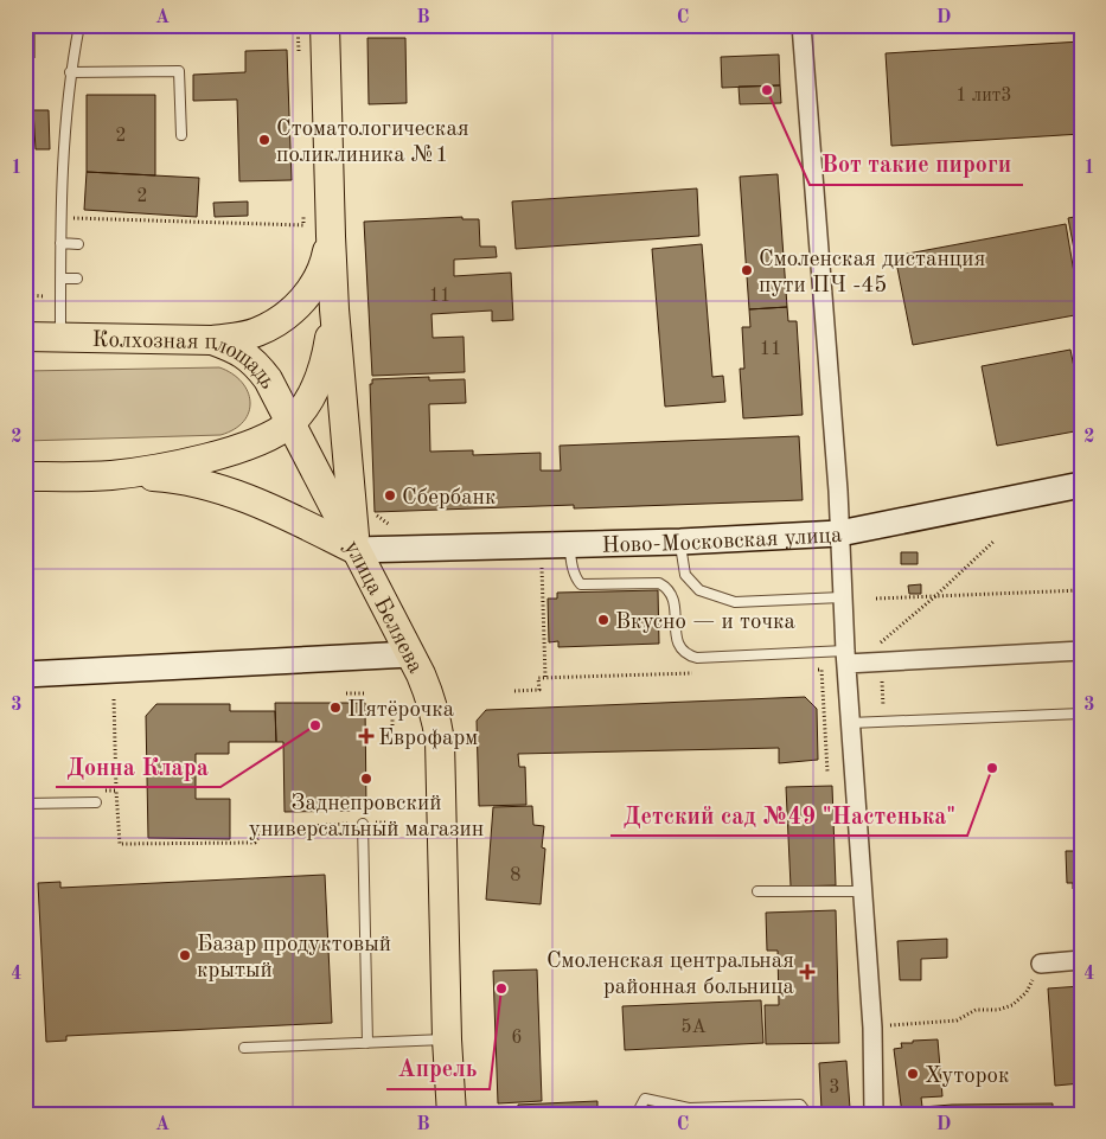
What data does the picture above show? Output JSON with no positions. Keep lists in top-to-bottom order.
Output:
{
  "streets": {
    "main road": ["Колхозная площадь", "улица Беляева"],
    "street": ["Ново-Московская улица"]
  },
  "crossings": [
    ["Ново-Московская улица", "улица Беляева"]
  ],
  "places": {
    "other": [
      "Вот такие пироги",
      "Стоматологическая поликлиника №1",
      "Смоленская дистанция пути ПЧ -45",
      "Сбербанк",
      "Вкусно — и точка",
      "Пятёрочка",
      "Донна Клара",
      "Детский сад №49 \"Настенька\"",
      "Заднепровский универсальный магазин",
      "Базар продуктовый крытый",
      "Апрель",
      "Хуторок"
    ],
    "health": ["Еврофарм", "Смоленская центральная районная больница"]
  },
  "house_numbers": [
    "1 лит3",
    "2",
    "2",
    "11",
    "11",
    "8",
    "5А",
    "6",
    "3"
  ],
  "grid": {
    "columns": [
      "A",
      "B",
      "C",
      "D"
    ],
    "rows": [
      "1",
      "2",
      "3",
      "4"
    ]
  }
}
